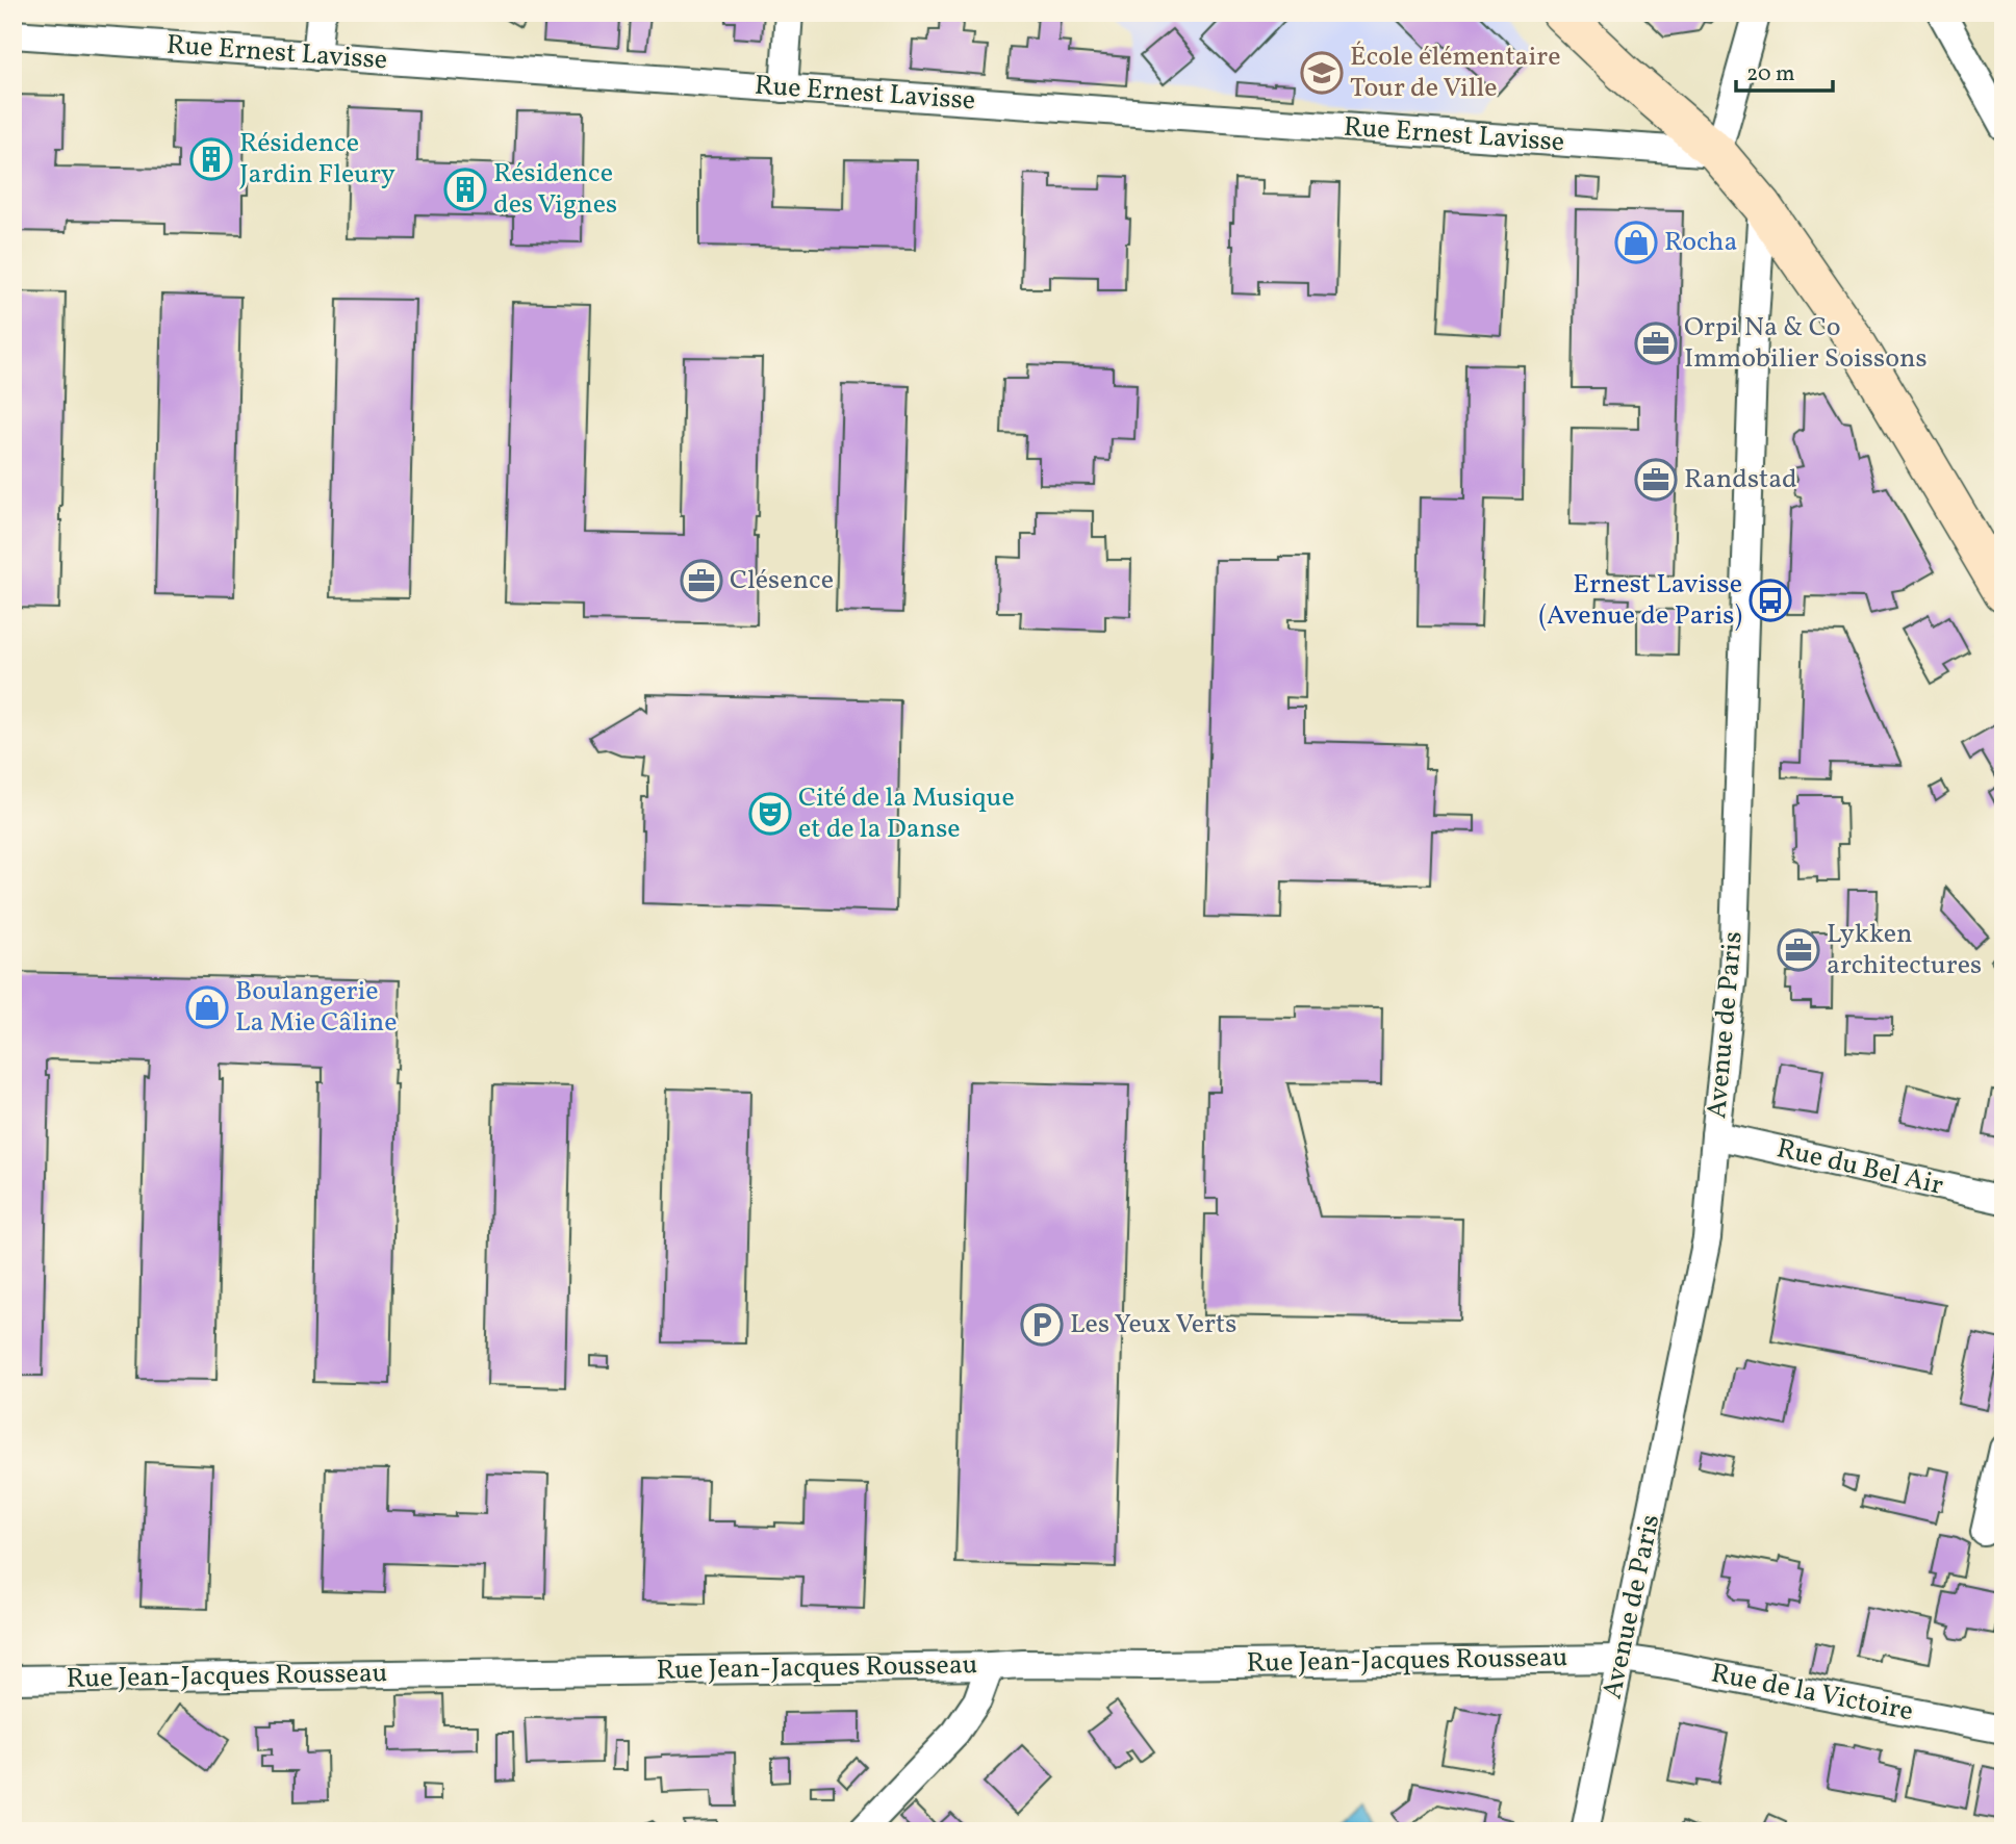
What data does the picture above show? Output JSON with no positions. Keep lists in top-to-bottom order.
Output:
{
  "streets": {
    "street": [
      "Rue Ernest Lavisse",
      "Avenue de Paris",
      "Rue du Bel Air",
      "Rue Jean-Jacques Rousseau",
      "Rue de la Victoire"
    ]
  },
  "crossings": [
    ["Avenue de Paris", "Rue du Bel Air"],
    ["Avenue de Paris", "Rue Jean-Jacques Rousseau"],
    ["Avenue de Paris", "Rue de la Victoire"],
    ["Rue Jean-Jacques Rousseau", "Rue de la Victoire"]
  ],
  "places": {
    "school or university": ["École élémentaire Tour de Ville"],
    "building": ["Résidence Jardin Fleury", "Résidence des Vignes"],
    "shop": ["Rocha", "Boulangerie La Mie Câline"],
    "office": [
      "Orpi Na & Co Immobilier Soissons",
      "Randstad",
      "Clésence",
      "Lykken architectures"
    ],
    "bus stop": ["Ernest Lavisse (Avenue de Paris)"],
    "theatre": ["Cité de la Musique et de la Danse"],
    "parking": ["Les Yeux Verts"]
  },
  "scale_bar": "20 m"
}
